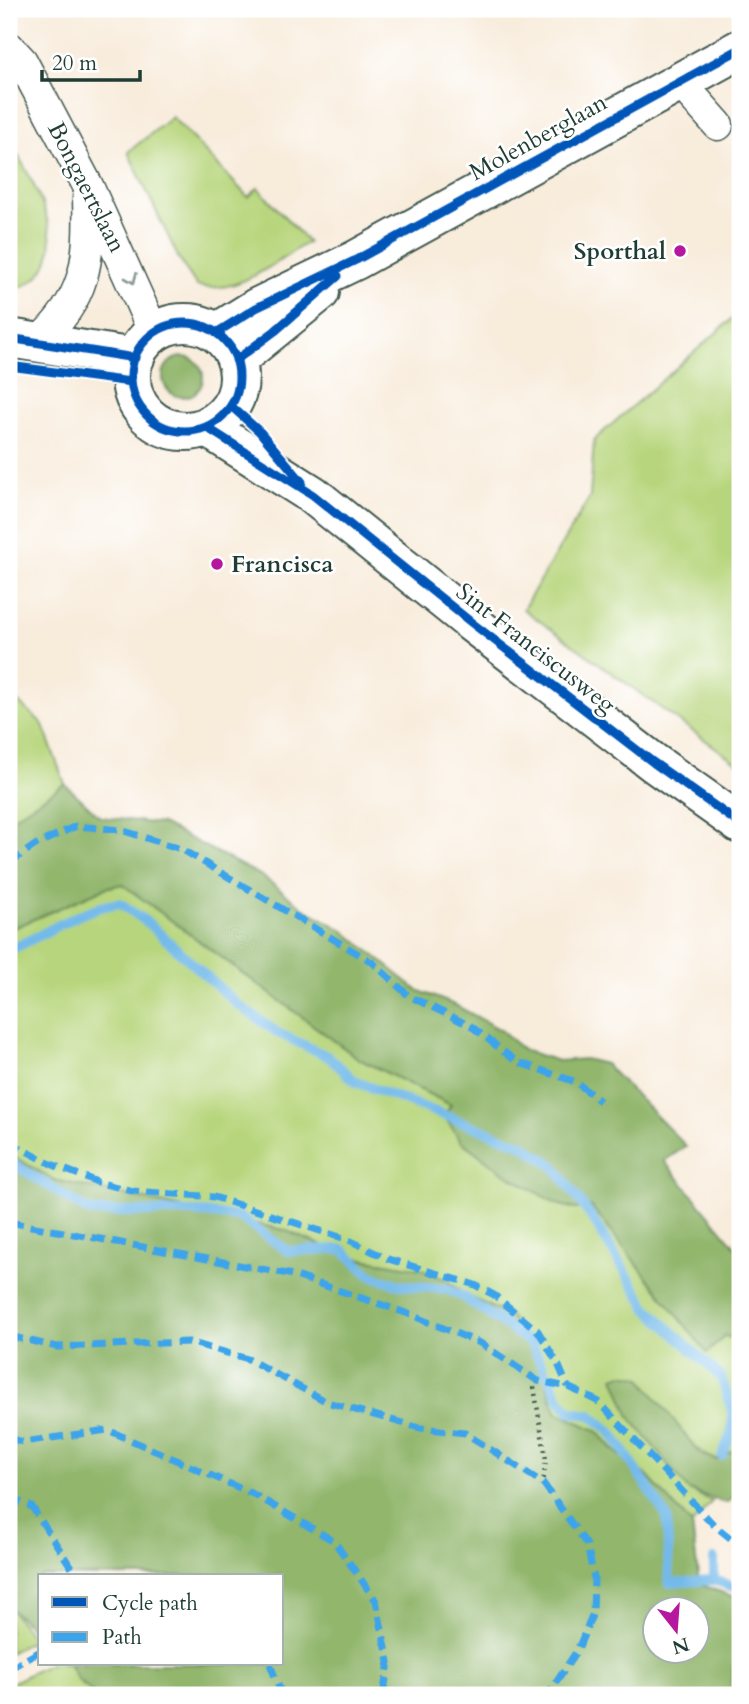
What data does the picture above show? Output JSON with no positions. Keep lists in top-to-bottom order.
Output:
{
  "streets": {
    "street": ["Molenberglaan", "Bongaertslaan", "Sint Franciscusweg"]
  },
  "crossings": [
    ["Molenberglaan", "Bongaertslaan"],
    ["Molenberglaan", "Sint Franciscusweg"],
    ["Bongaertslaan", "Sint Franciscusweg"]
  ],
  "one_way": ["Bongaertslaan"],
  "places": ["Sporthal", "Francisca"],
  "legend": ["Cycle path", "Path"],
  "scale_bar": "20 m",
  "north": "bottom"
}
